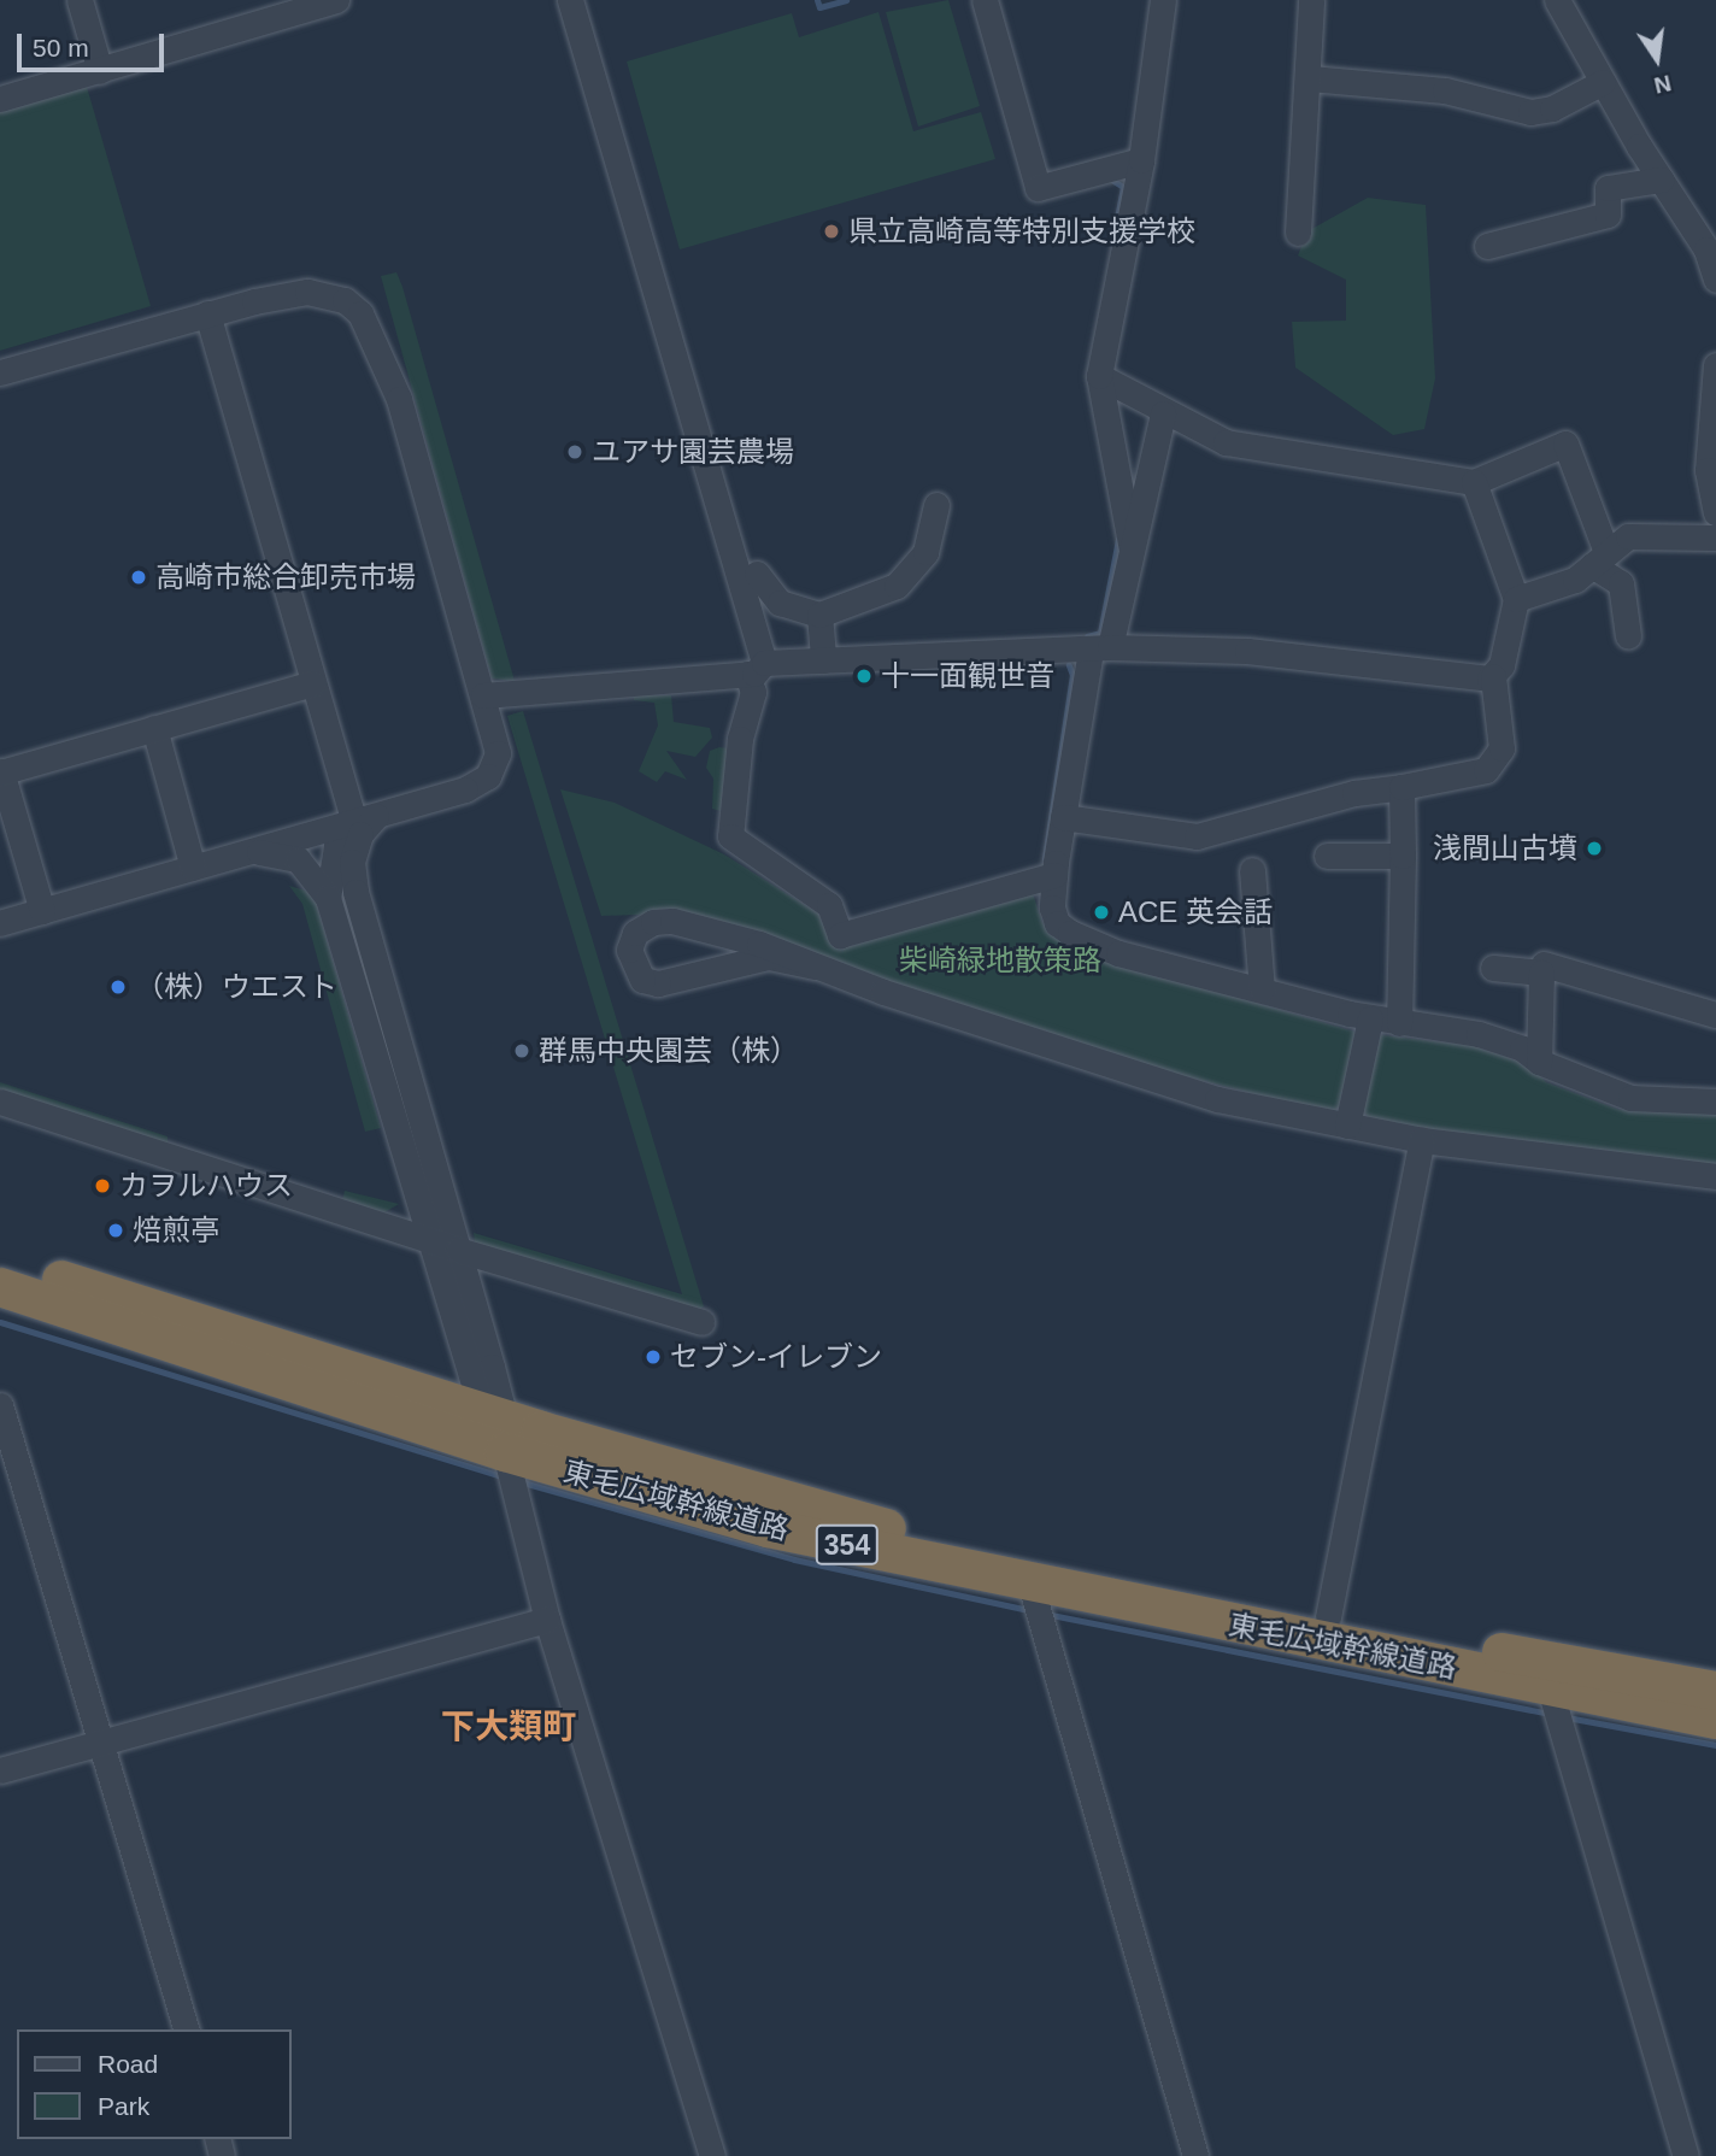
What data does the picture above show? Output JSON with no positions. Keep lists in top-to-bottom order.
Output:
{
  "streets": {
    "highway": ["東毛広域幹線道路", "354"]
  },
  "districts": ["下大類町"],
  "parks": ["柴崎緑地散策路"],
  "places": [
    "県立高崎高等特別支援学校",
    "ユアサ園芸農場",
    "高崎市総合卸売市場",
    "十一面観世音",
    "浅間山古墳",
    "ACE 英会話",
    "（株）ウエスト",
    "群馬中央園芸（株）",
    "カヲルハウス",
    "焙煎亭",
    "セブン-イレブン"
  ],
  "legend": ["Road", "Park"],
  "scale_bar": "50 m",
  "north": "bottom"
}
